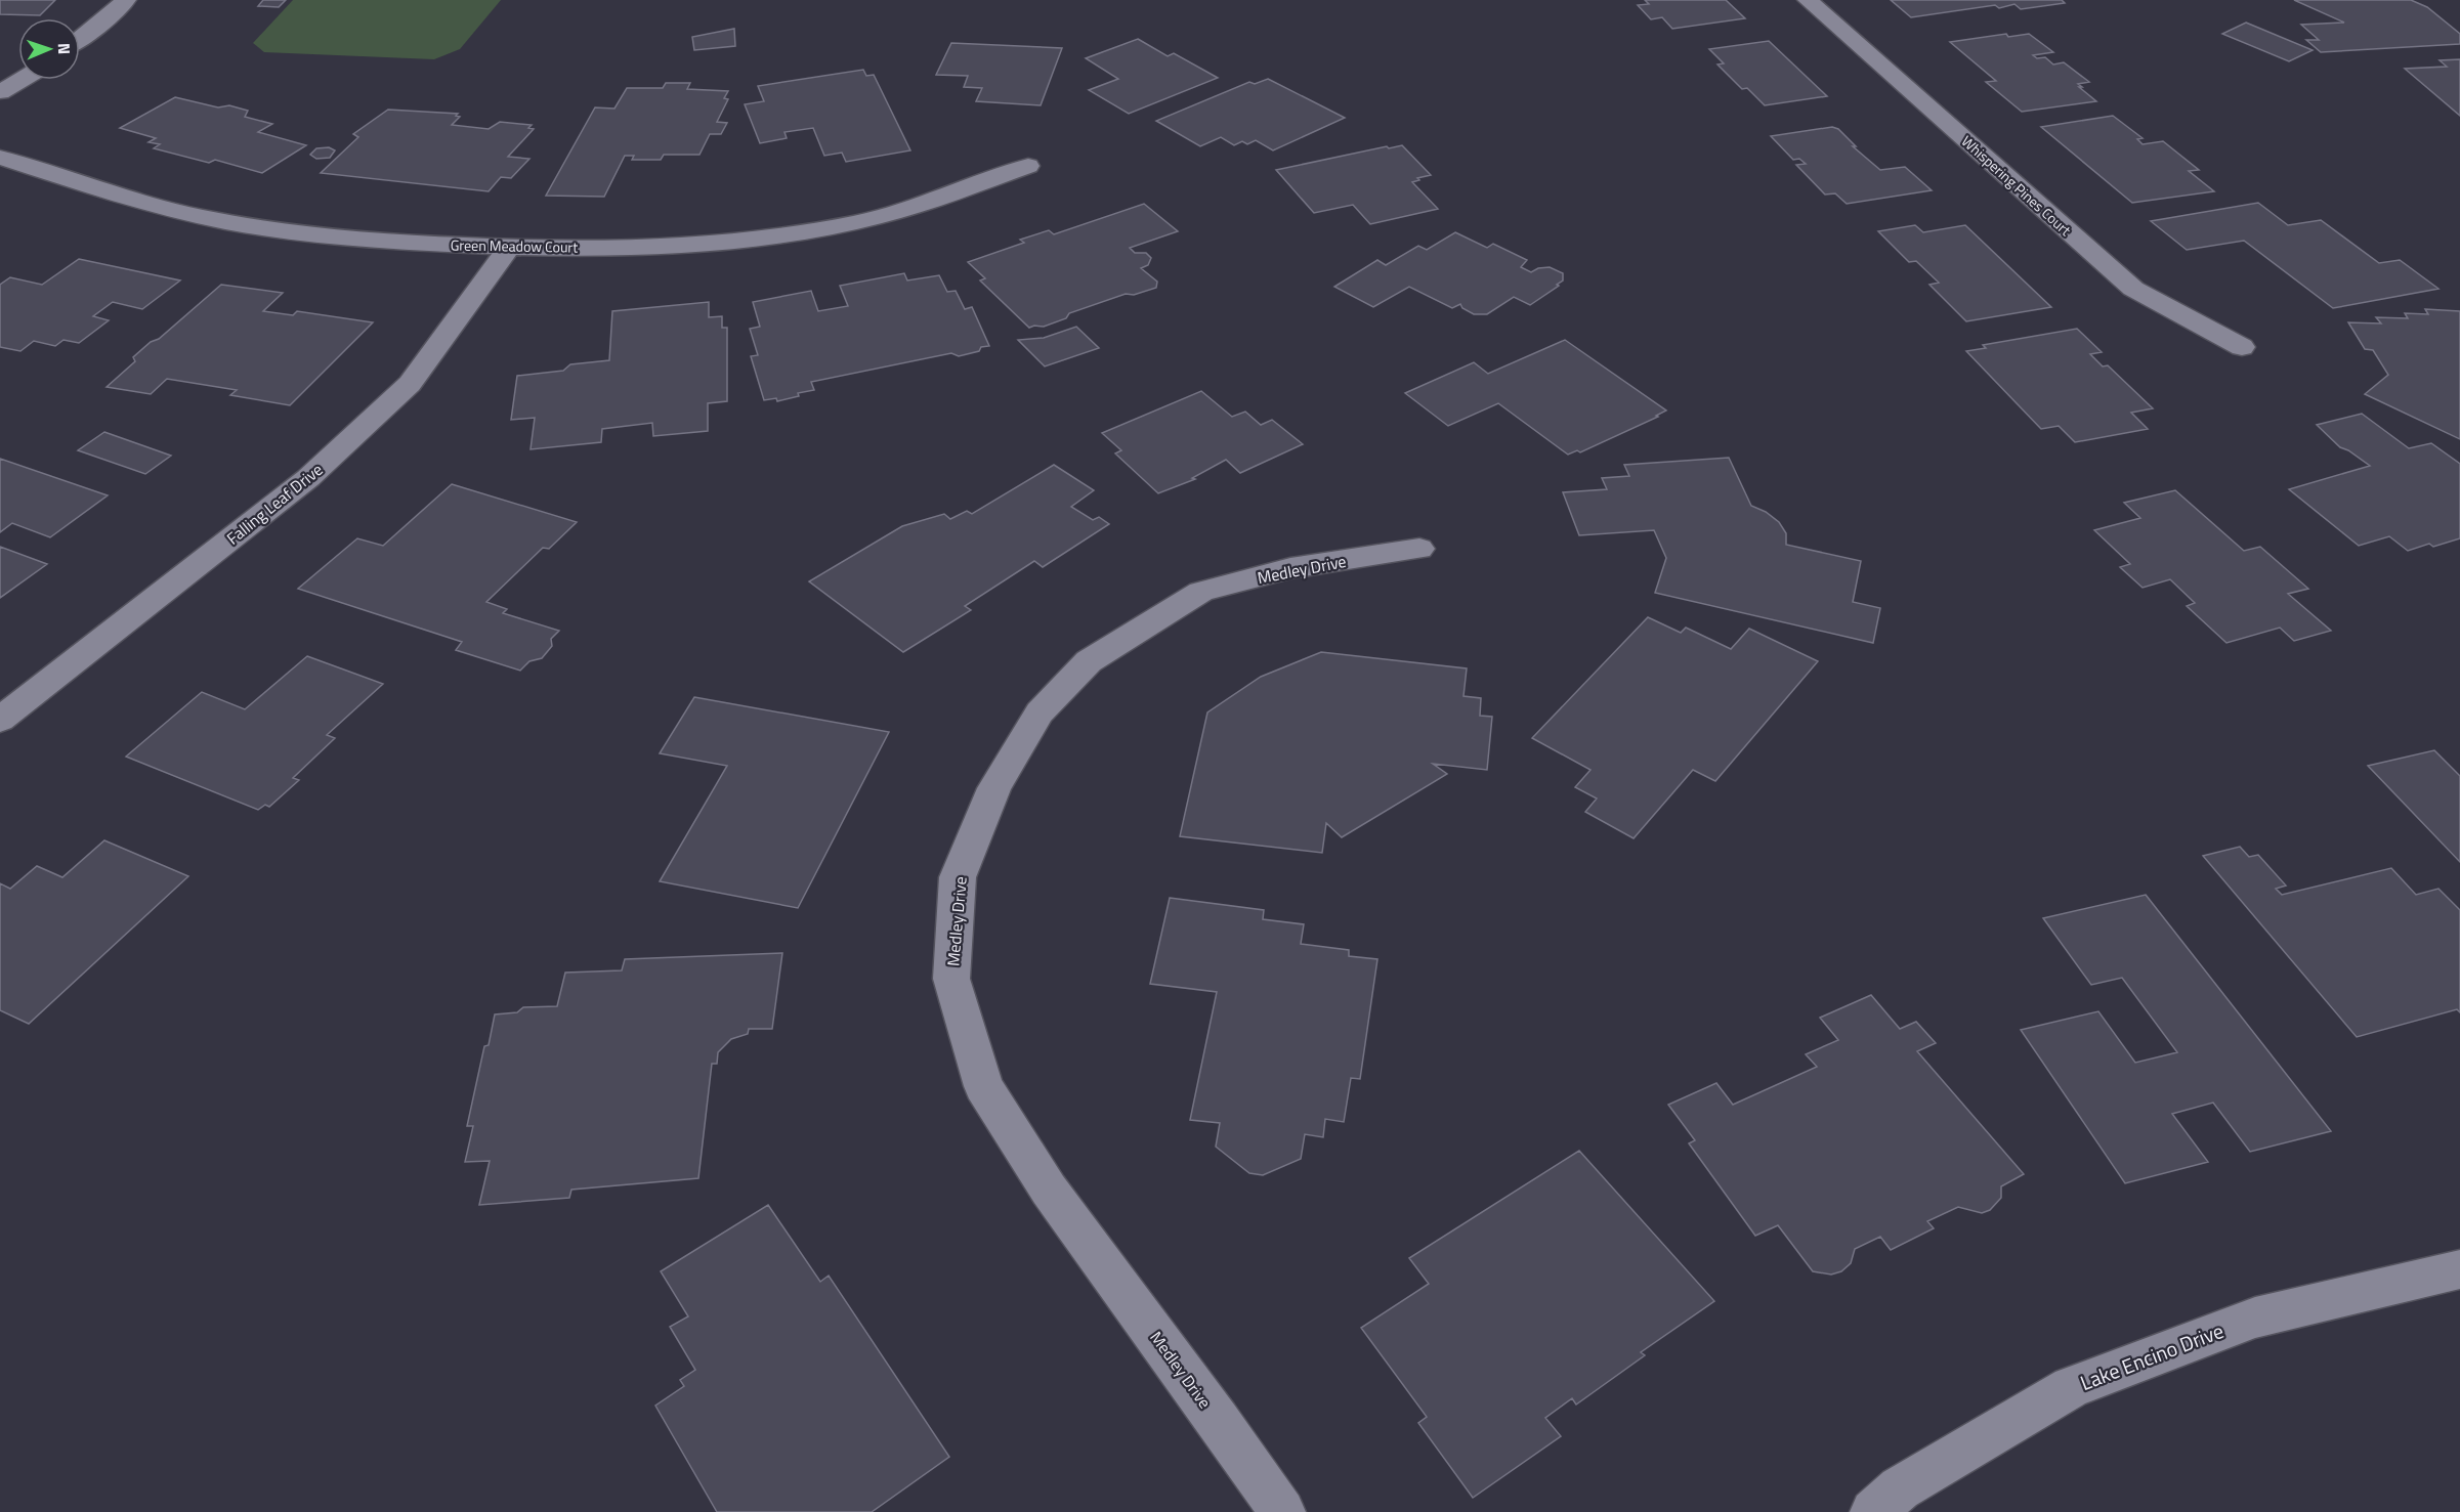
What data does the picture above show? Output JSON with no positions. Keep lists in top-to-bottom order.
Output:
{
  "streets": {
    "street": [
      "Whispering Pines Court",
      "Green Meadow Court",
      "Falling Leaf Drive",
      "Medley Drive",
      "Lake Encino Drive"
    ]
  },
  "crossings": [
    ["Green Meadow Court", "Falling Leaf Drive"]
  ],
  "north": "right"
}
